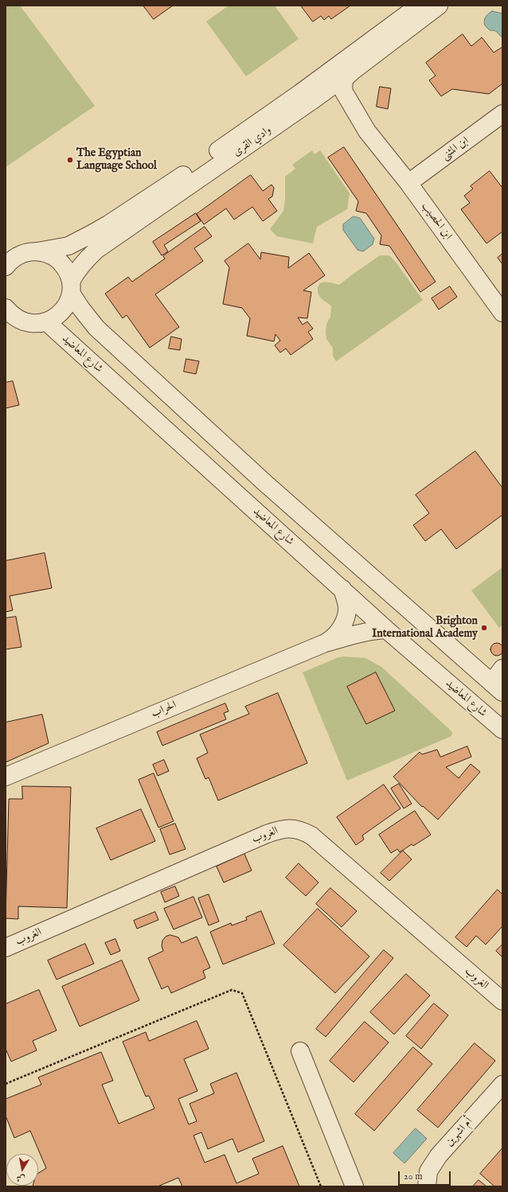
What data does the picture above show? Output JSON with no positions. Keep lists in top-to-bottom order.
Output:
{
  "streets": {
    "street": [
      "وادي القرى",
      "ابن المثنى",
      "ابن الحصيب",
      "شارع المعاضيد",
      "الحراب",
      "الغروب",
      "أم اشهرين"
    ]
  },
  "crossings": [
    ["وادي القرى", "ابن الحصيب"],
    ["وادي القرى", "شارع المعاضيد"],
    ["ابن المثنى", "ابن الحصيب"],
    ["شارع المعاضيد", "الحراب"]
  ],
  "places": ["The Egyptian Language School", "Brighton International Academy"],
  "scale_bar": "20 m",
  "north": "bottom"
}
